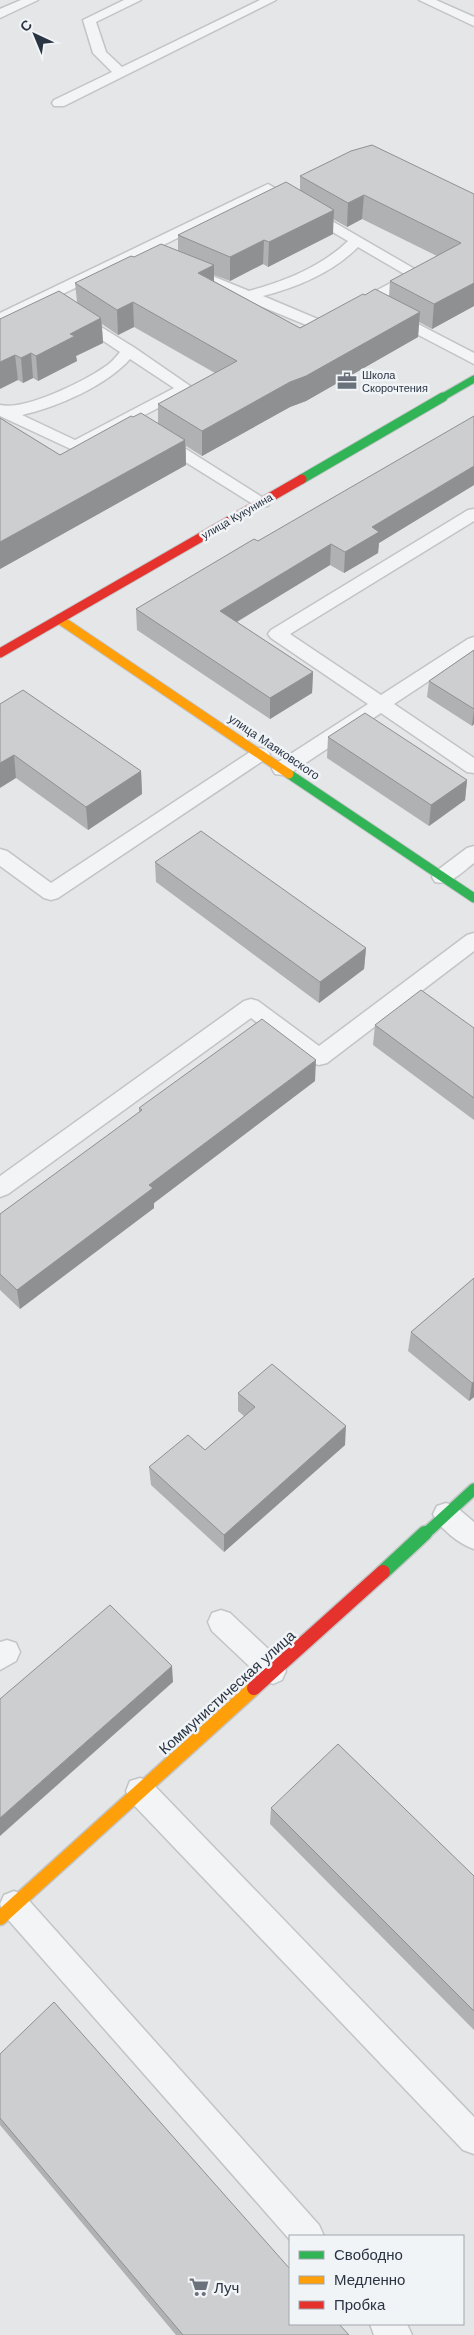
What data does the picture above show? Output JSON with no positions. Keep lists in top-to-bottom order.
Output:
{
  "streets": {
    "street": ["улица Кукунина", "улица Маяковского", "Коммунистическая улица"]
  },
  "crossings": [
    ["улица Кукунина", "улица Маяковского"]
  ],
  "places": {
    "office": ["Школа Скорочтения"],
    "supermarket": ["Луч"]
  },
  "legend": ["Свободно", "Медленно", "Пробка"],
  "north": "top left"
}
